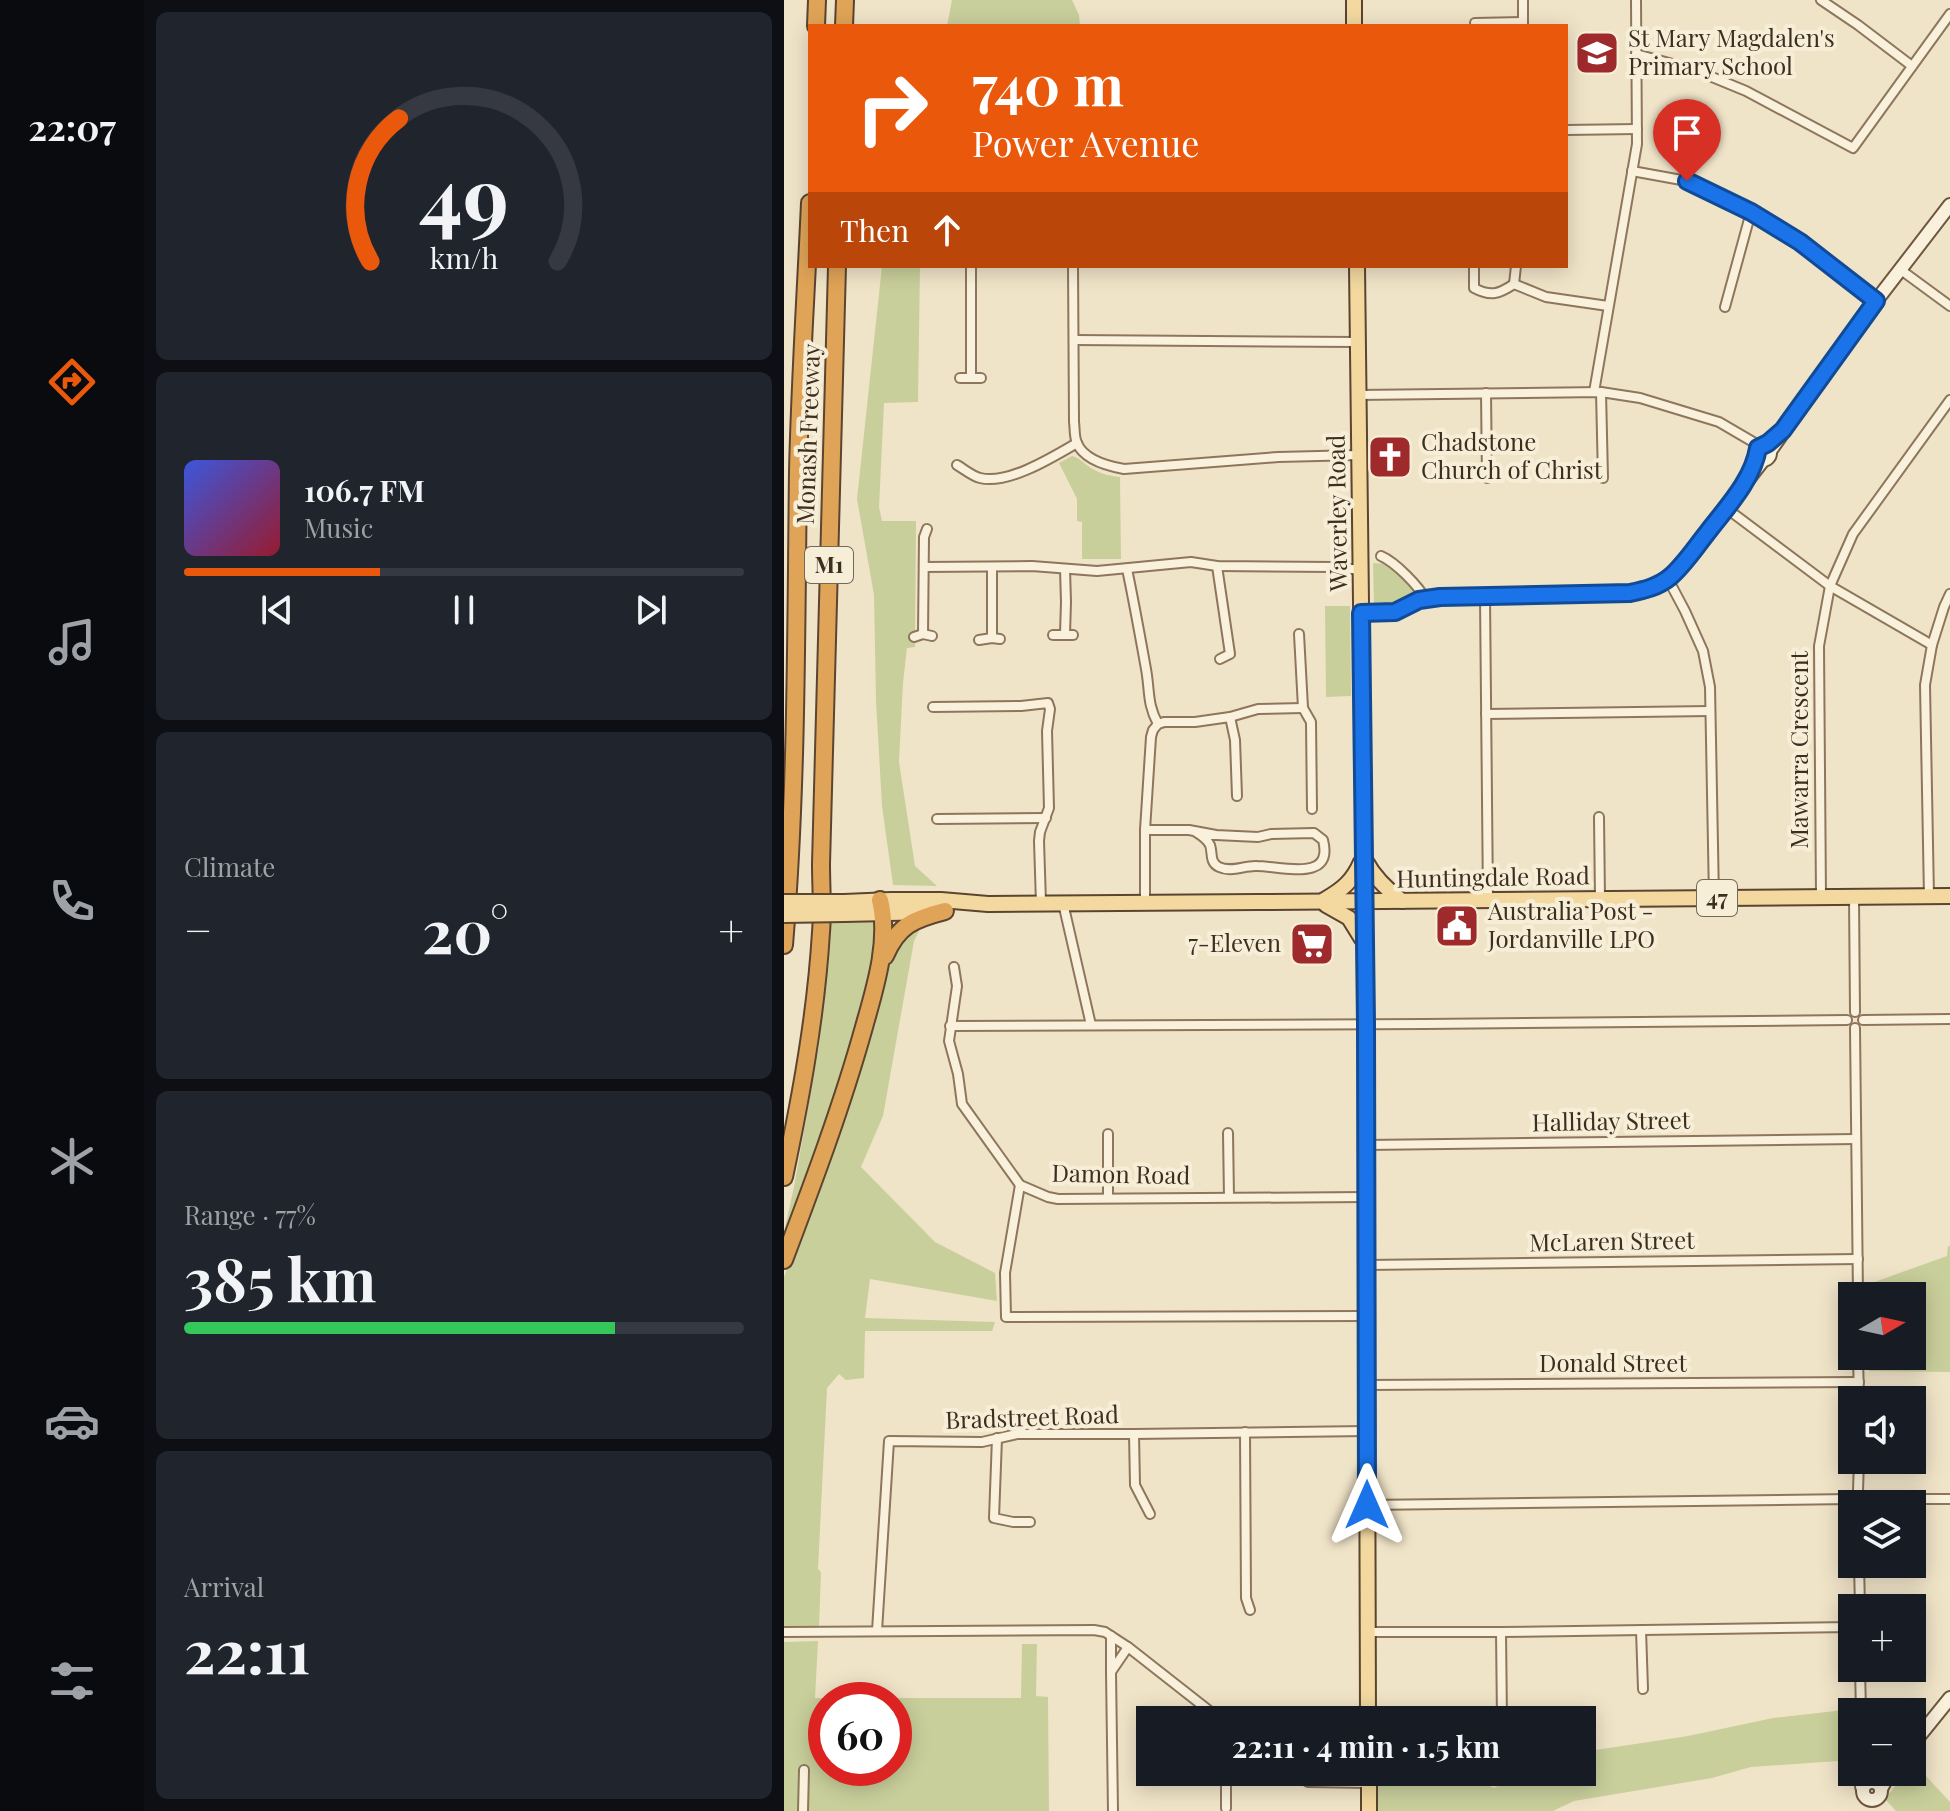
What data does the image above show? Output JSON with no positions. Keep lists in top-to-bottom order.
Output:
{
  "streets": {
    "highway": ["Monash Freeway", "M1"],
    "main road": ["Waverley Road", "Huntingdale Road", "47"],
    "street": [
      "Mawarra Crescent",
      "Halliday Street",
      "Damon Road",
      "McLaren Street",
      "Donald Street",
      "Bradstreet Road"
    ]
  },
  "crossings": [
    ["Waverley Road", "Huntingdale Road"],
    ["Waverley Road", "Halliday Street"],
    ["Waverley Road", "Damon Road"],
    ["Waverley Road", "McLaren Street"],
    ["Waverley Road", "Donald Street"],
    ["Waverley Road", "Bradstreet Road"],
    ["Mawarra Crescent", "Huntingdale Road"]
  ],
  "places": {
    "school or university": ["St Mary Magdalen's Primary School"],
    "church": ["Chadstone Church of Christ"],
    "public building": ["Australia Post - Jordanville LPO"],
    "supermarket": ["7-Eleven"]
  },
  "north": "right",
  "page": {
    "tabs": "22:07",
    "turn": ["740 m", "Power Avenue"],
    "then": "Then",
    "song": ["106.7 FM", "Music"],
    "tile": [
      "Climate",
      ["Range · 77%", "385 km"],
      ["Arrival", "22:11"]
    ],
    "heat": ["−", "20°", "+"],
    "map_buttons": ["+", "−"],
    "limit": "60",
    "trip": "22:11 · 4 min · 1.5 km",
    "gauge": ["49", "km/h"]
  }
}
